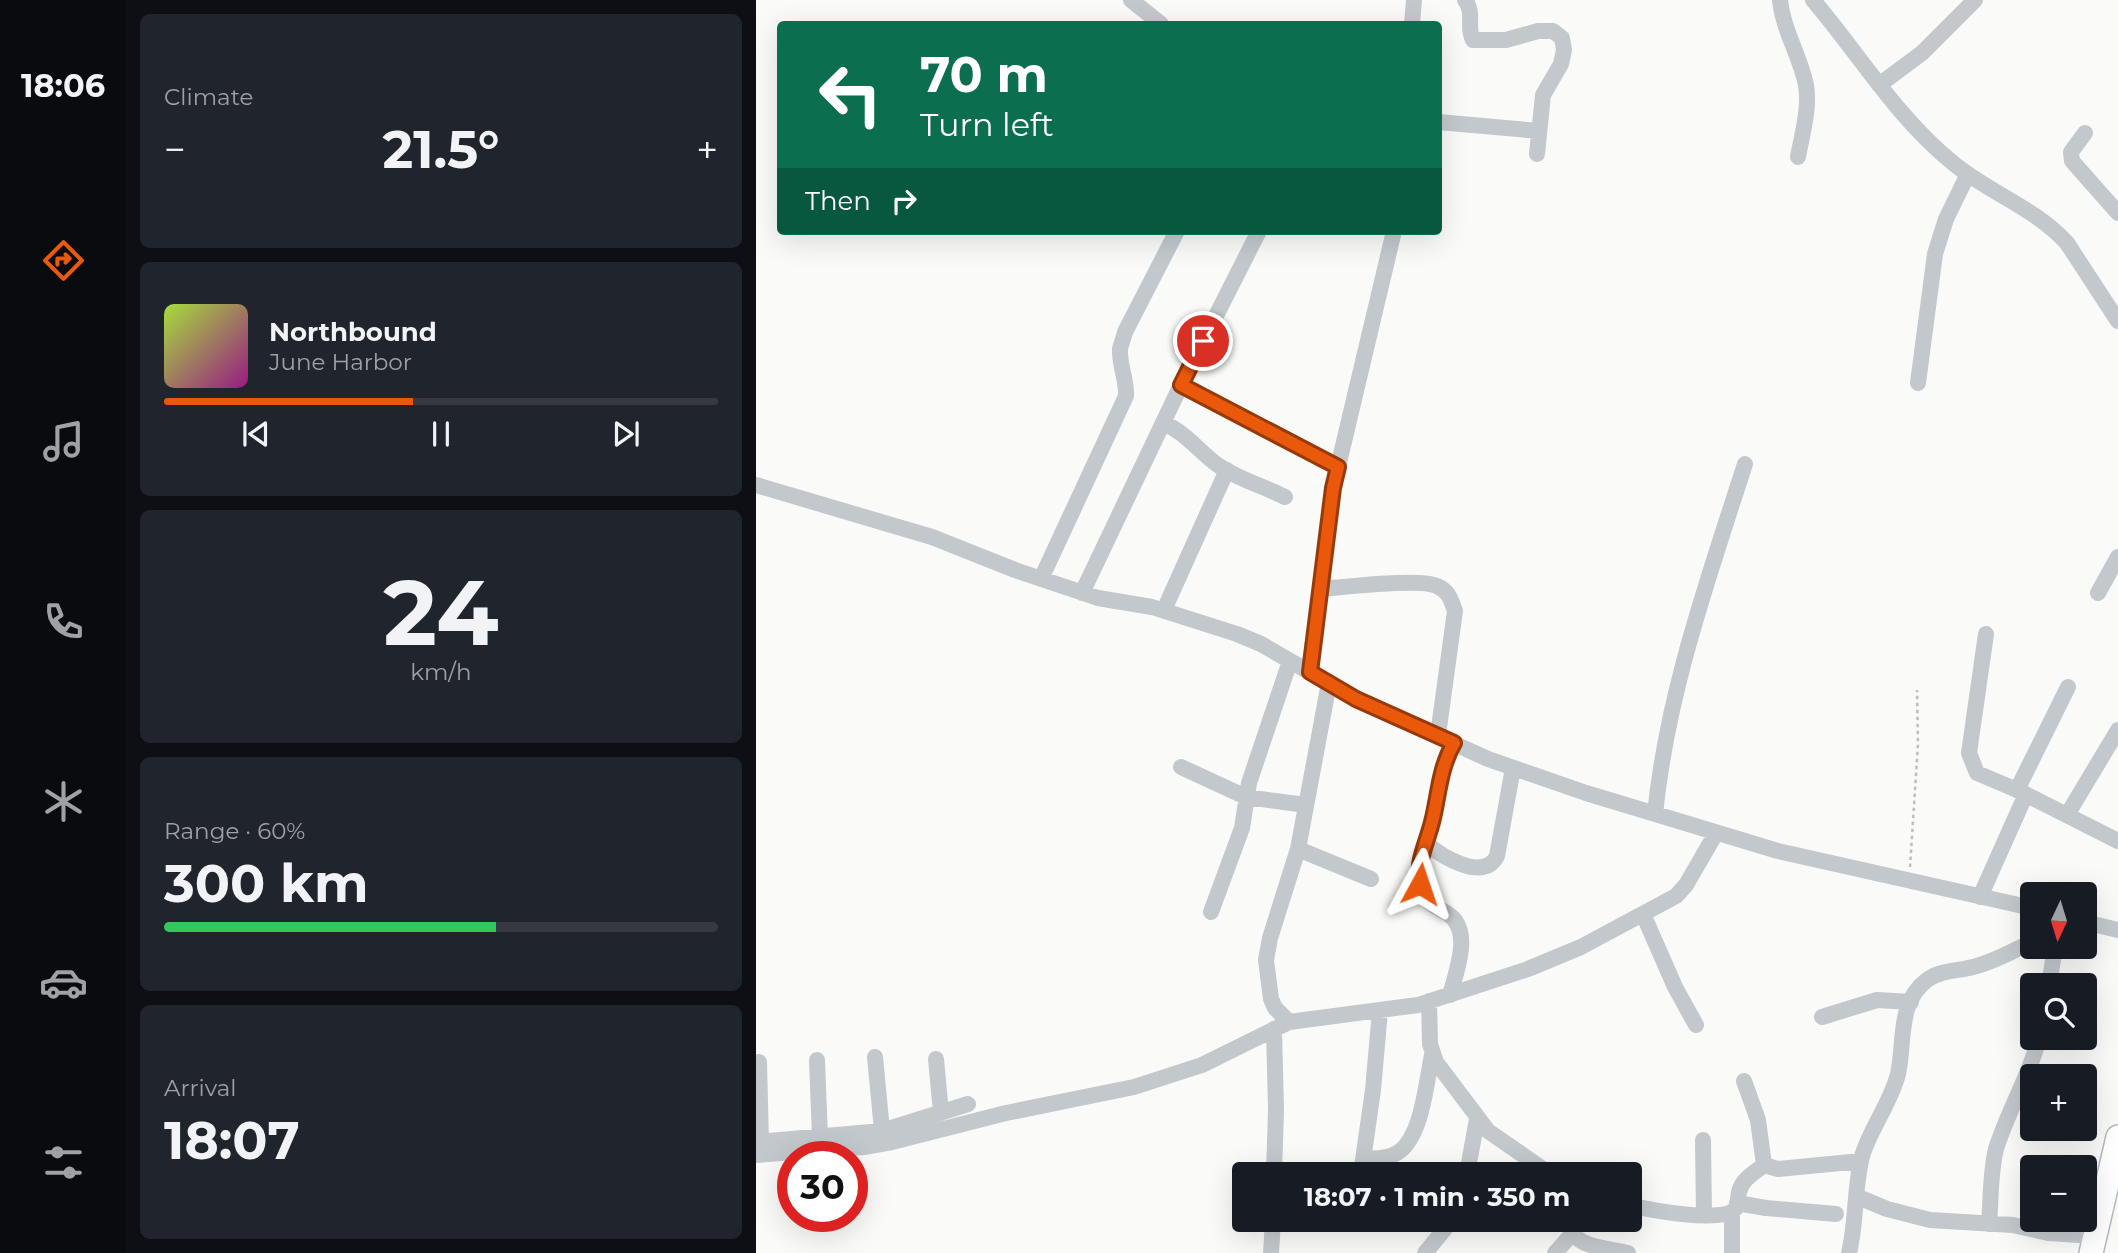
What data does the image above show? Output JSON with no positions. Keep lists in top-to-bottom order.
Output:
{
  "north": "bottom",
  "page": {
    "tabs": "18:06",
    "tile": [
      "Climate",
      ["24", "km/h"],
      ["Range · 60%", "300 km"],
      ["Arrival", "18:07"]
    ],
    "turn": ["70 m", "Turn left"],
    "heat": ["−", "21.5°", "+"],
    "then": "Then",
    "song": ["Northbound", "June Harbor"],
    "map_buttons": ["+", "−"],
    "limit": "30",
    "trip": "18:07 · 1 min · 350 m"
  }
}
